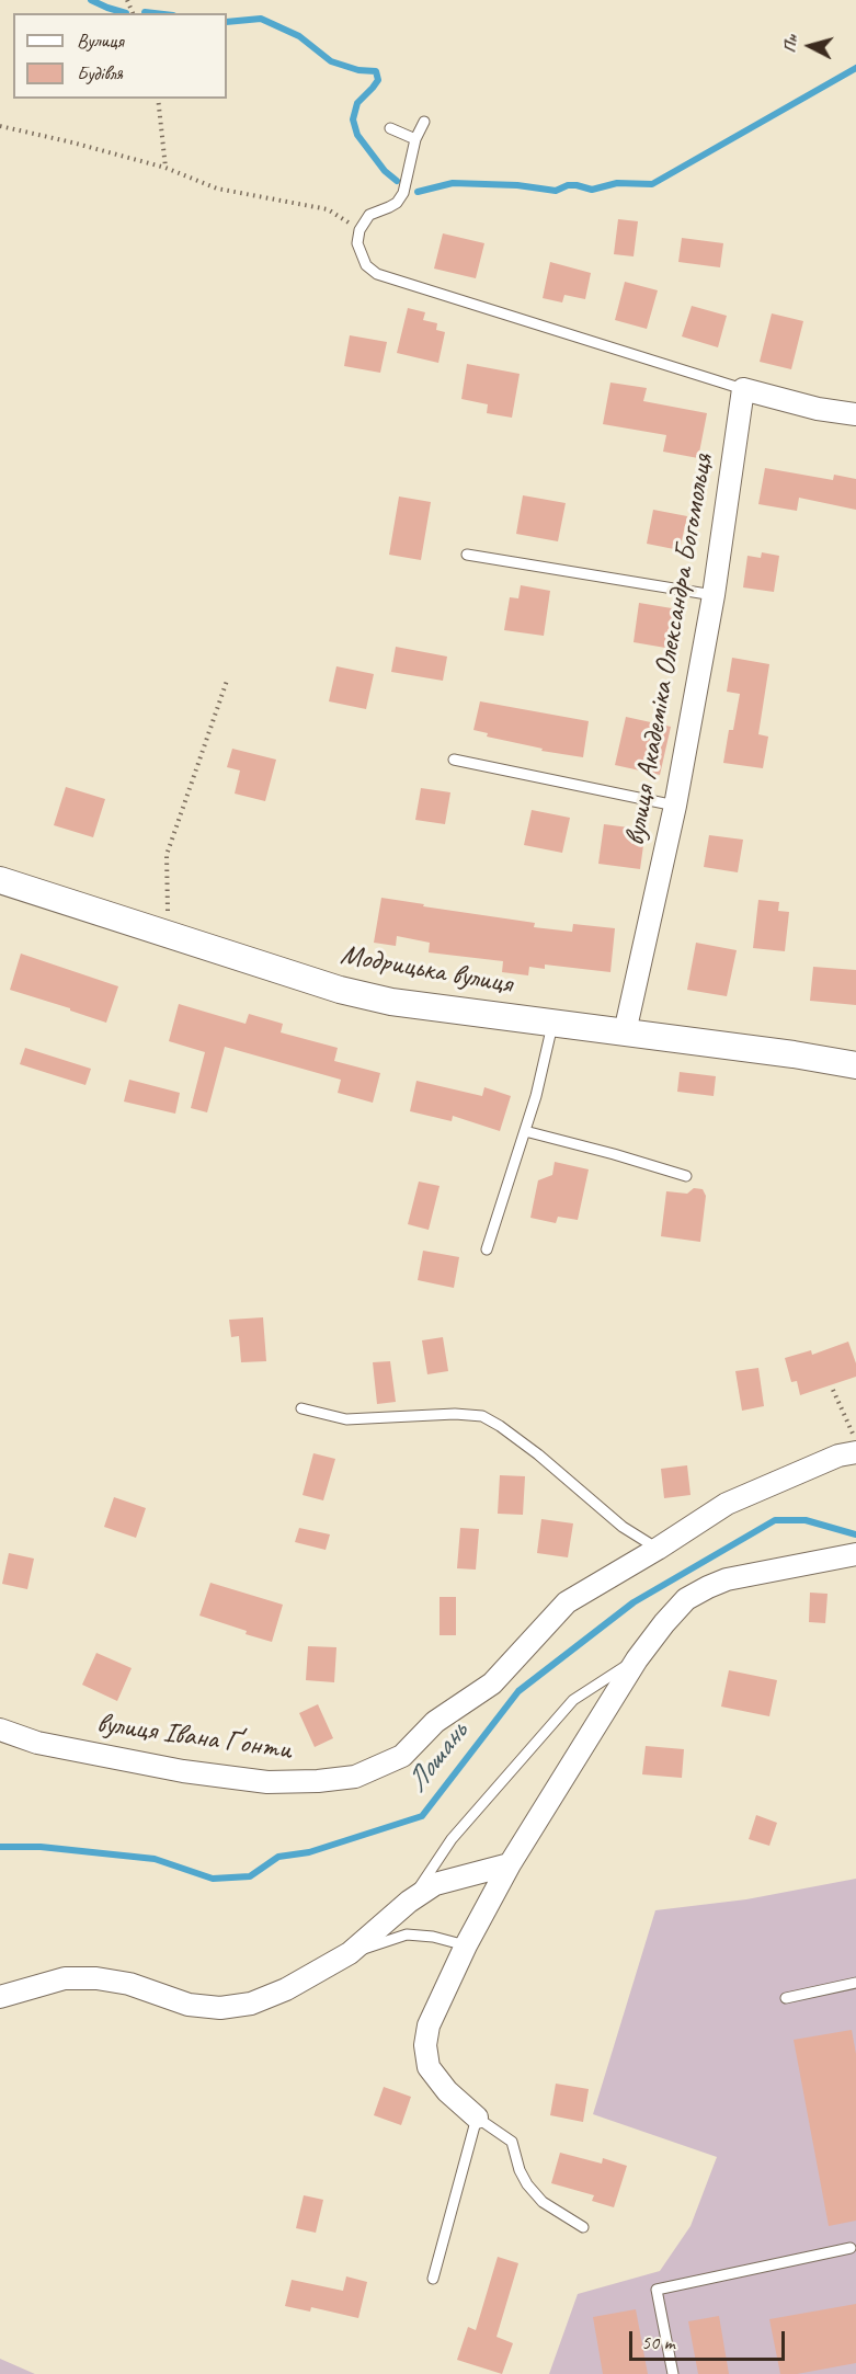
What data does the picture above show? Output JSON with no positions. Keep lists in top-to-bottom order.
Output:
{
  "streets": {
    "street": ["вулиця Академіка Олександра Богомольця", "Модрицька вулиця", "вулиця Івана Ґонти"]
  },
  "crossings": [
    ["вулиця Академіка Олександра Богомольця", "Модрицька вулиця"]
  ],
  "water": ["Лошань"],
  "legend": ["Вулиця", "Будівля"],
  "scale_bar": "50 m",
  "north": "left"
}
